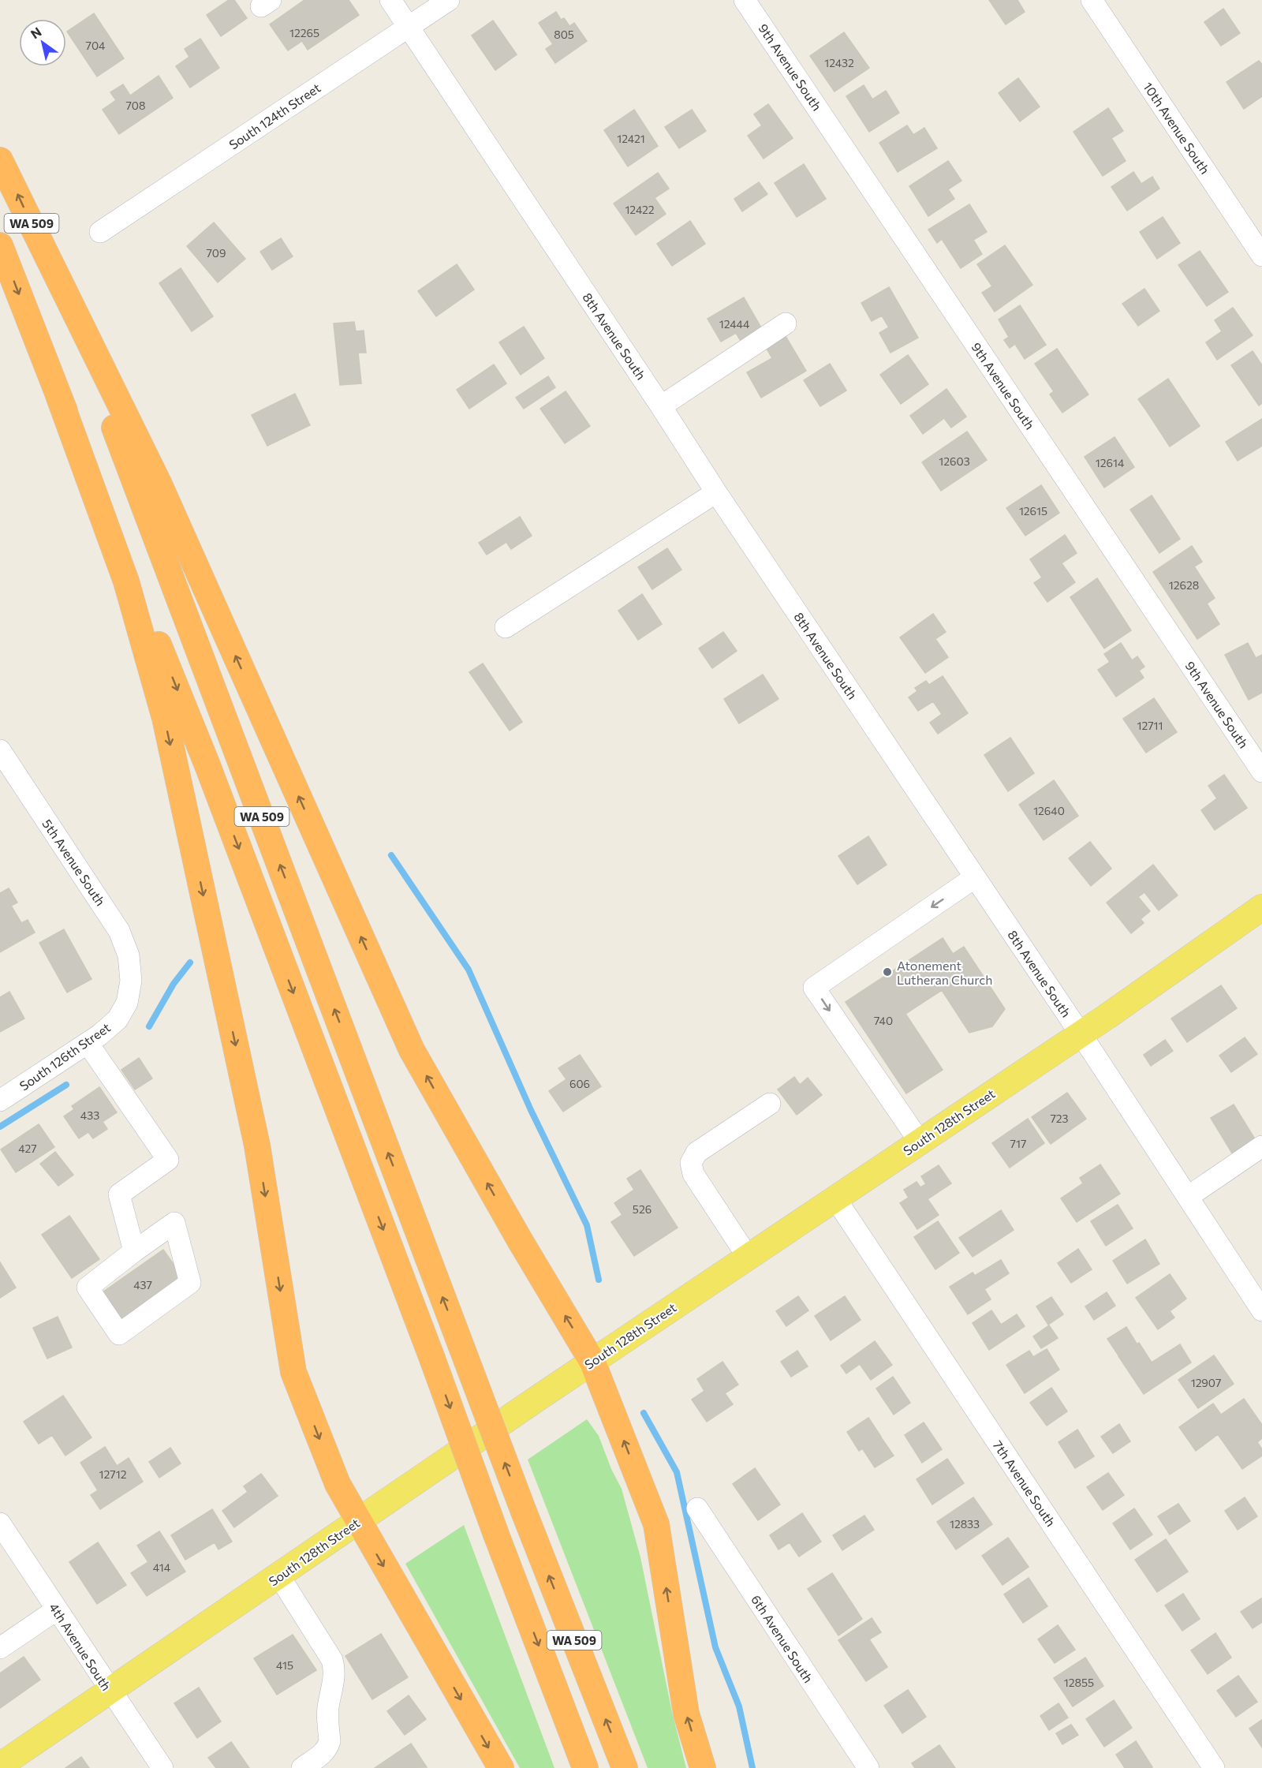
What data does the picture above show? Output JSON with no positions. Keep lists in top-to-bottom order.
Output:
{
  "streets": {
    "highway": ["WA 509"],
    "main road": ["South 128th Street"],
    "street": [
      "9th Avenue South",
      "South 124th Street",
      "10th Avenue South",
      "8th Avenue South",
      "5th Avenue South",
      "South 126th Street",
      "7th Avenue South",
      "6th Avenue South",
      "4th Avenue South"
    ]
  },
  "crossings": [
    ["South 124th Street", "8th Avenue South"],
    ["8th Avenue South", "South 128th Street"],
    ["5th Avenue South", "South 126th Street"],
    ["South 128th Street", "7th Avenue South"],
    ["South 128th Street", "4th Avenue South"]
  ],
  "places": ["Atonement Lutheran Church"],
  "house_numbers": [
    "12265",
    "805",
    "704",
    "12432",
    "708",
    "12421",
    "12422",
    "709",
    "12444",
    "12603",
    "12614",
    "12615",
    "12628",
    "12711",
    "12640",
    "740",
    "606",
    "433",
    "723",
    "717",
    "427",
    "526",
    "437",
    "12907",
    "12712",
    "12833",
    "414",
    "415",
    "12855"
  ],
  "north": "top left"
}
